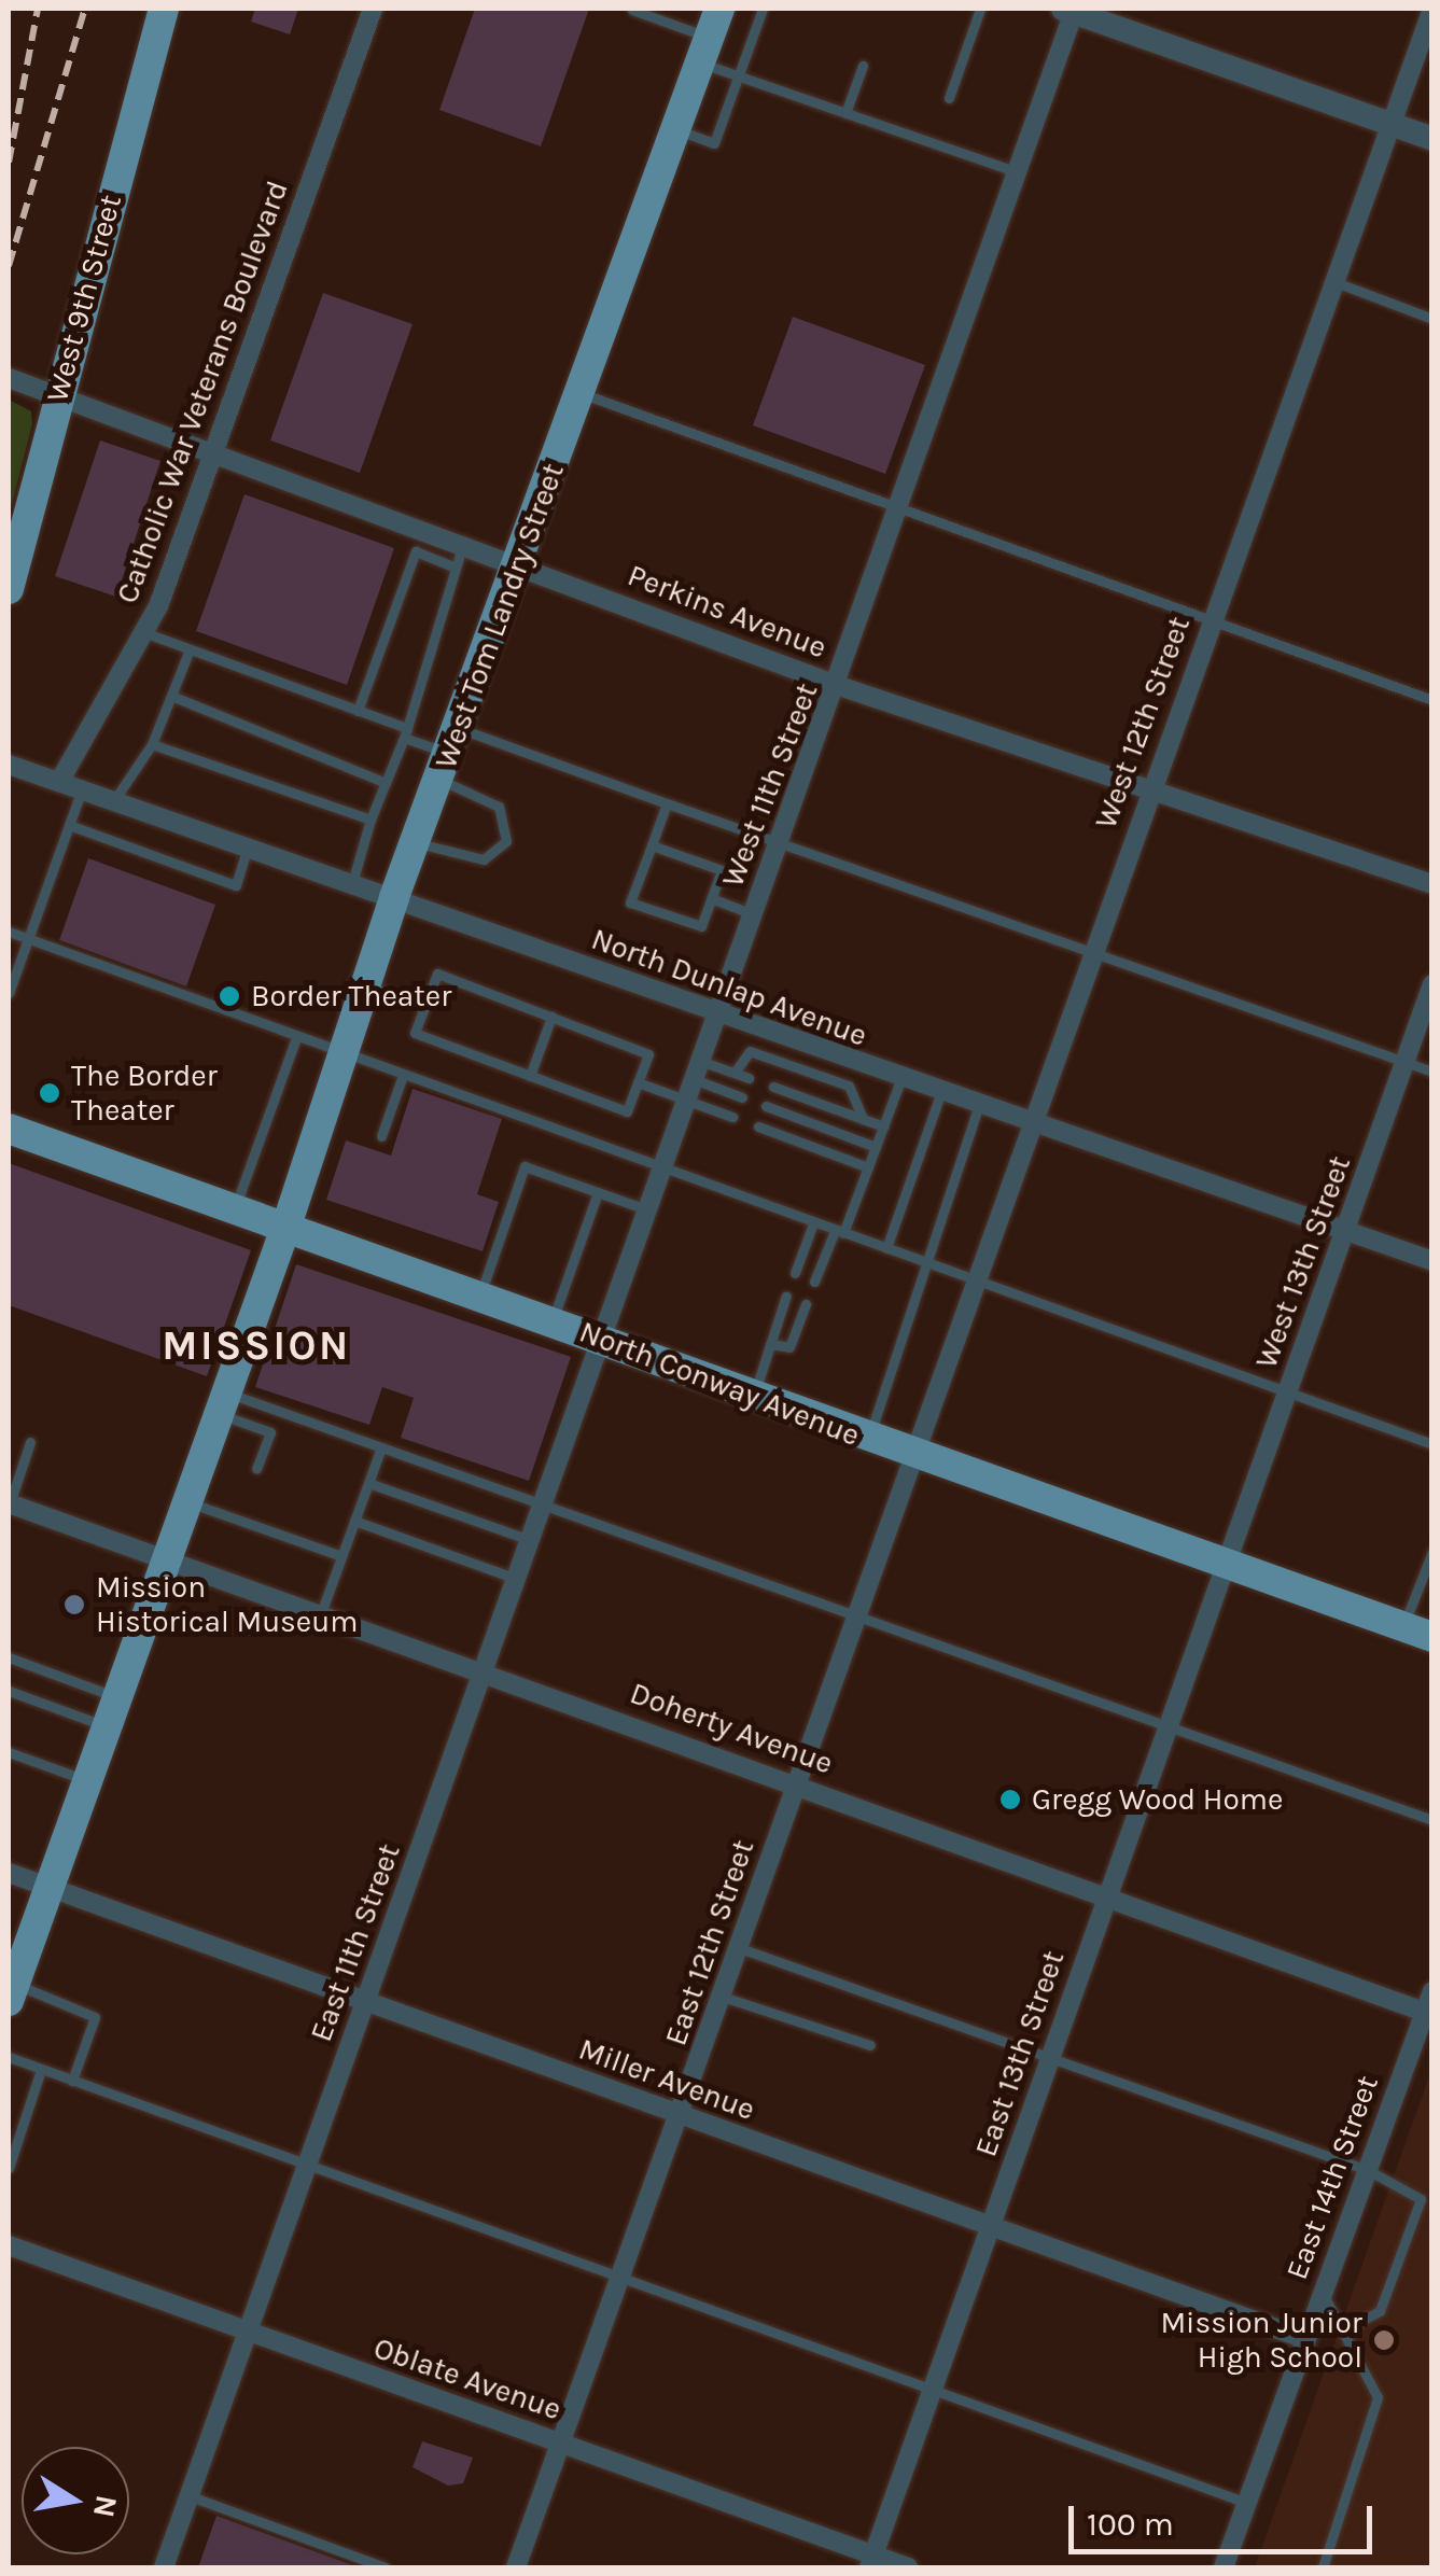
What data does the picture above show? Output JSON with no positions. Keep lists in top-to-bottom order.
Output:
{
  "streets": {
    "main road": ["West 9th Street", "West Tom Landry Street", "North Conway Avenue"],
    "street": [
      "Catholic War Veterans Boulevard",
      "Perkins Avenue",
      "West 12th Street",
      "West 11th Street",
      "North Dunlap Avenue",
      "West 13th Street",
      "Doherty Avenue",
      "East 11th Street",
      "East 12th Street",
      "East 13th Street",
      "Miller Avenue",
      "East 14th Street",
      "Oblate Avenue"
    ]
  },
  "crossings": [
    ["West 9th Street", "Perkins Avenue"],
    ["Catholic War Veterans Boulevard", "Perkins Avenue"],
    ["Catholic War Veterans Boulevard", "North Dunlap Avenue"],
    ["Perkins Avenue", "West Tom Landry Street"],
    ["Perkins Avenue", "West 12th Street"],
    ["Perkins Avenue", "West 11th Street"],
    ["West Tom Landry Street", "North Dunlap Avenue"],
    ["West Tom Landry Street", "North Conway Avenue"],
    ["West Tom Landry Street", "Doherty Avenue"],
    ["West Tom Landry Street", "Miller Avenue"],
    ["West 12th Street", "North Dunlap Avenue"],
    ["West 12th Street", "North Conway Avenue"],
    ["West 12th Street", "East 12th Street"],
    ["West 11th Street", "North Dunlap Avenue"],
    ["West 11th Street", "North Conway Avenue"],
    ["West 11th Street", "East 11th Street"],
    ["North Dunlap Avenue", "West 13th Street"],
    ["West 13th Street", "North Conway Avenue"],
    ["West 13th Street", "East 13th Street"],
    ["North Conway Avenue", "East 11th Street"],
    ["North Conway Avenue", "East 12th Street"],
    ["North Conway Avenue", "East 13th Street"],
    ["Doherty Avenue", "East 11th Street"],
    ["Doherty Avenue", "East 12th Street"],
    ["Doherty Avenue", "East 13th Street"],
    ["Doherty Avenue", "East 14th Street"],
    ["East 11th Street", "Miller Avenue"],
    ["East 11th Street", "Oblate Avenue"],
    ["East 12th Street", "Miller Avenue"],
    ["East 12th Street", "Oblate Avenue"],
    ["East 13th Street", "Miller Avenue"],
    ["East 13th Street", "Oblate Avenue"],
    ["Miller Avenue", "East 14th Street"]
  ],
  "districts": ["MISSION"],
  "places": [
    "Border Theater",
    "The Border Theater",
    "Mission Historical Museum",
    "Gregg Wood Home",
    "Mission Junior High School"
  ],
  "scale_bar": "100 m",
  "north": "right"
}
